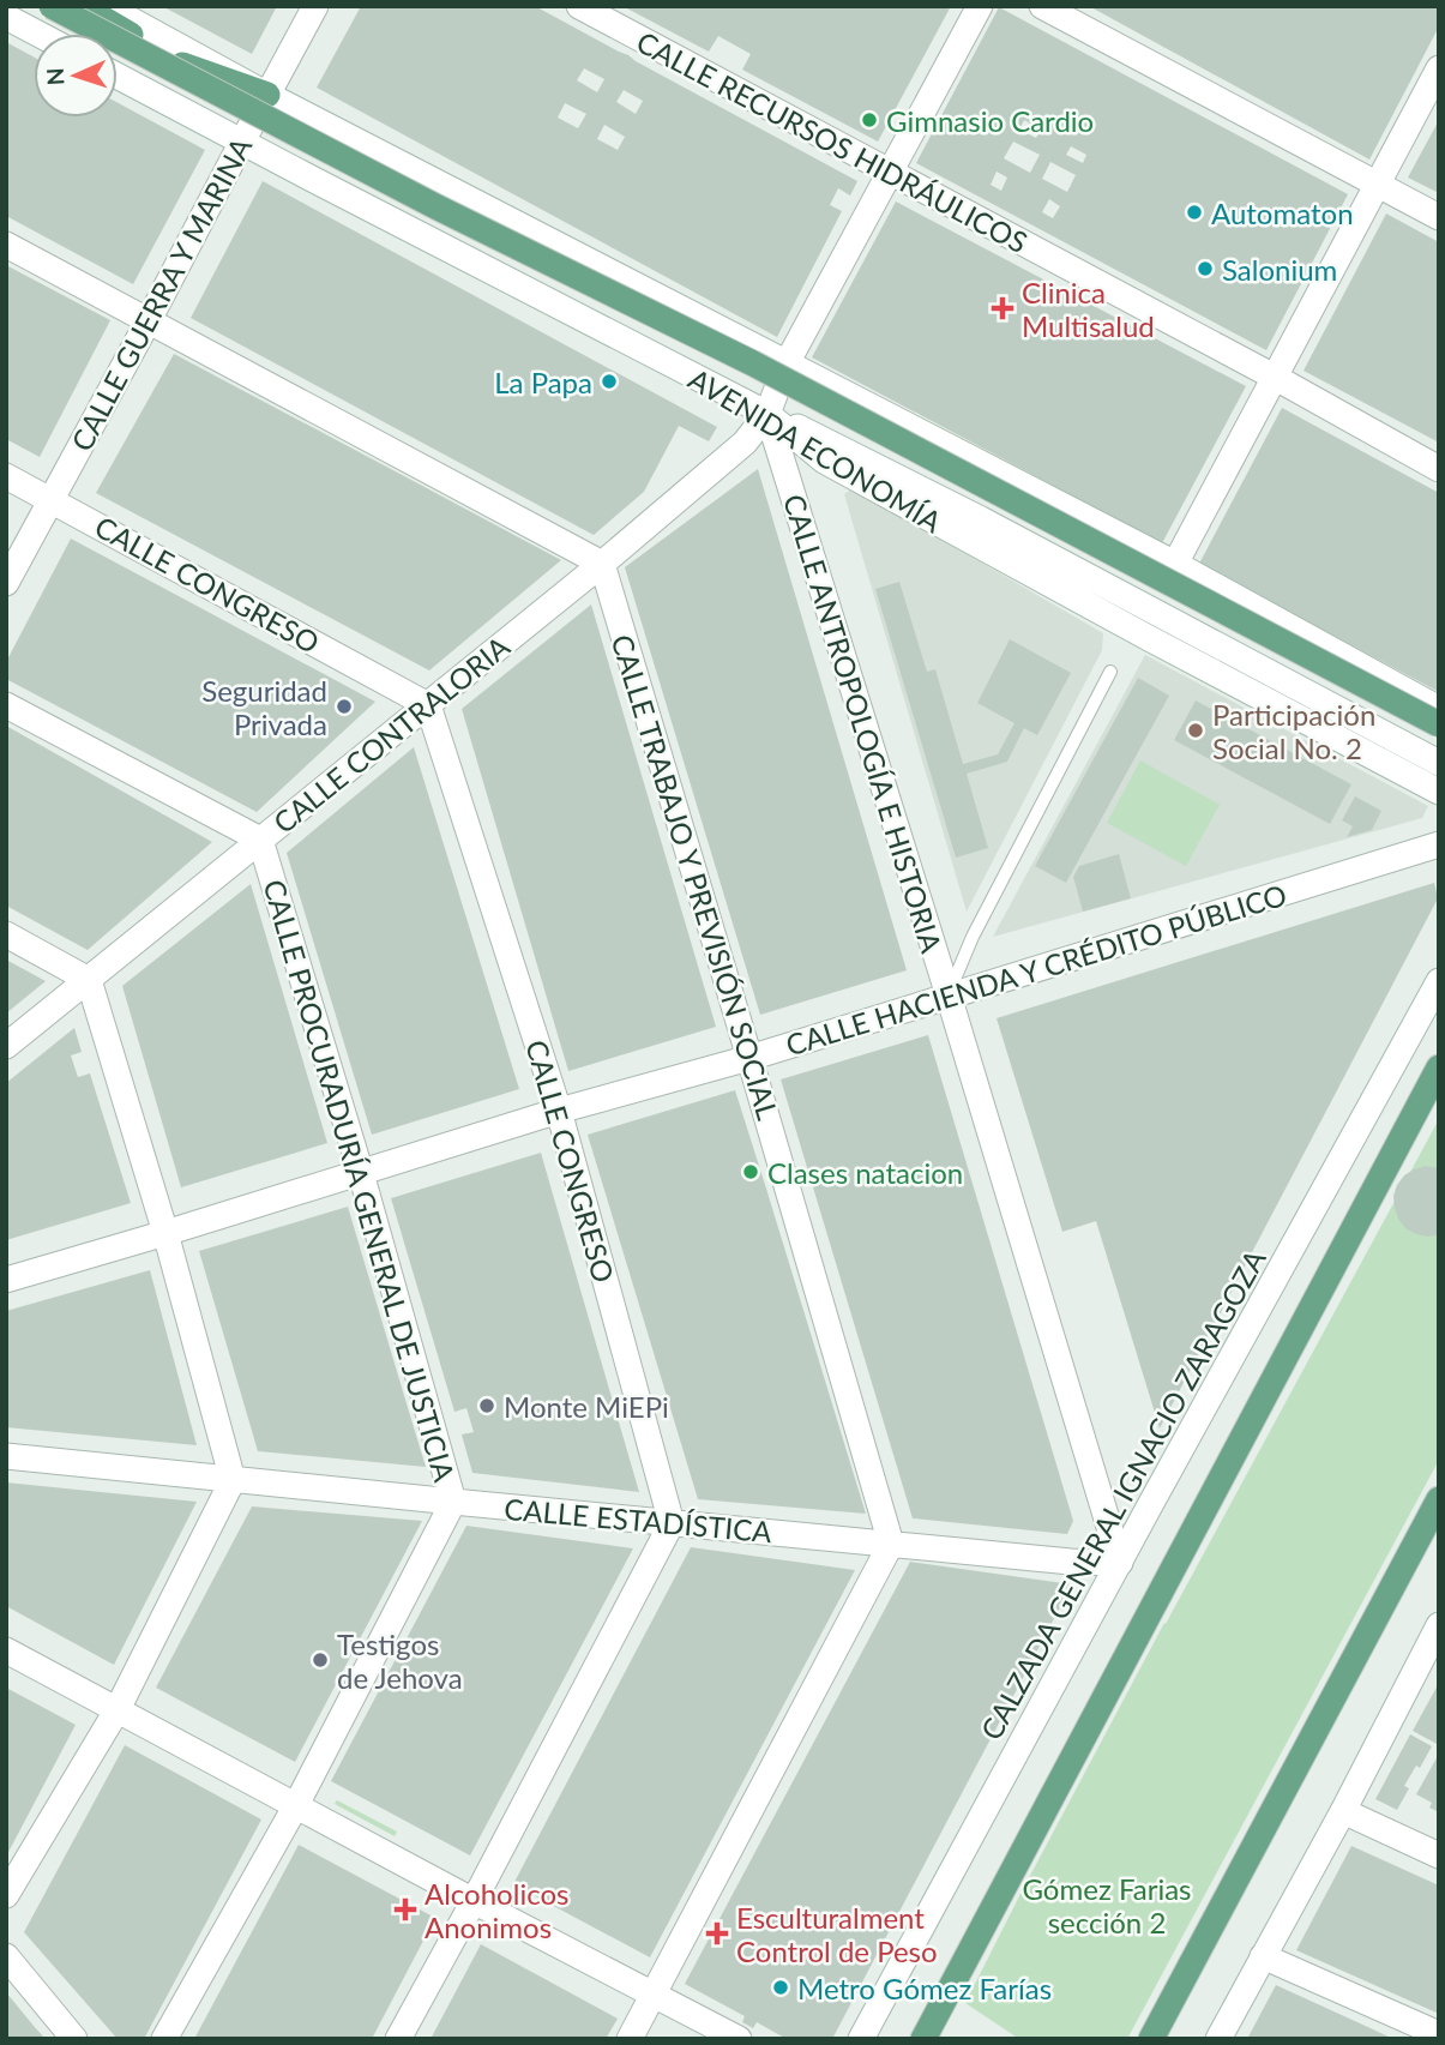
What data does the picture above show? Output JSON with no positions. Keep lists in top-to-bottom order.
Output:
{
  "streets": {
    "street": [
      "CALLE RECURSOS HIDRÁULICOS",
      "CALLE GUERRA Y MARINA",
      "AVENIDA ECONOMÍA",
      "CALLE CONGRESO",
      "CALLE ANTROPOLOGÍA E HISTORIA",
      "CALLE CONTRALORIA",
      "CALLE TRABAJO Y PREVISIÓN SOCIAL",
      "CALLE HACIENDA Y CRÉDITO PÚBLICO",
      "CALLE PROCURADURÍA GENERAL DE JUSTICIA",
      "CALZADA GENERAL IGNACIO ZARAGOZA",
      "CALLE ESTADÍSTICA"
    ]
  },
  "crossings": [
    ["CALLE RECURSOS HIDRÁULICOS", "CALLE CONTRALORIA"],
    ["CALLE GUERRA Y MARINA", "AVENIDA ECONOMÍA"],
    ["CALLE GUERRA Y MARINA", "CALLE CONGRESO"],
    ["AVENIDA ECONOMÍA", "CALLE ANTROPOLOGÍA E HISTORIA"],
    ["AVENIDA ECONOMÍA", "CALLE CONTRALORIA"],
    ["CALLE CONGRESO", "CALLE CONTRALORIA"],
    ["CALLE CONGRESO", "CALLE HACIENDA Y CRÉDITO PÚBLICO"],
    ["CALLE CONGRESO", "CALLE ESTADÍSTICA"],
    ["CALLE ANTROPOLOGÍA E HISTORIA", "CALLE CONTRALORIA"],
    ["CALLE ANTROPOLOGÍA E HISTORIA", "CALLE HACIENDA Y CRÉDITO PÚBLICO"],
    ["CALLE ANTROPOLOGÍA E HISTORIA", "CALZADA GENERAL IGNACIO ZARAGOZA"],
    ["CALLE ANTROPOLOGÍA E HISTORIA", "CALLE ESTADÍSTICA"],
    ["CALLE CONTRALORIA", "CALLE TRABAJO Y PREVISIÓN SOCIAL"],
    ["CALLE CONTRALORIA", "CALLE PROCURADURÍA GENERAL DE JUSTICIA"],
    ["CALLE TRABAJO Y PREVISIÓN SOCIAL", "CALLE HACIENDA Y CRÉDITO PÚBLICO"],
    ["CALLE TRABAJO Y PREVISIÓN SOCIAL", "CALLE ESTADÍSTICA"],
    ["CALLE HACIENDA Y CRÉDITO PÚBLICO", "CALLE PROCURADURÍA GENERAL DE JUSTICIA"],
    ["CALLE PROCURADURÍA GENERAL DE JUSTICIA", "CALLE ESTADÍSTICA"],
    ["CALZADA GENERAL IGNACIO ZARAGOZA", "CALLE ESTADÍSTICA"]
  ],
  "parks": ["Gómez Farias sección 2"],
  "places": {
    "other": [
      "Gimnasio Cardio",
      "Automaton",
      "Salonium",
      "La Papa",
      "Seguridad Privada",
      "Participación Social No. 2",
      "Clases natacion",
      "Monte MiEPi",
      "Testigos de Jehova",
      "Metro Gómez Farías"
    ],
    "health": ["Clinica Multisalud", "Alcoholicos Anonimos", "Esculturalment Control de Peso"]
  },
  "north": "left"
}
